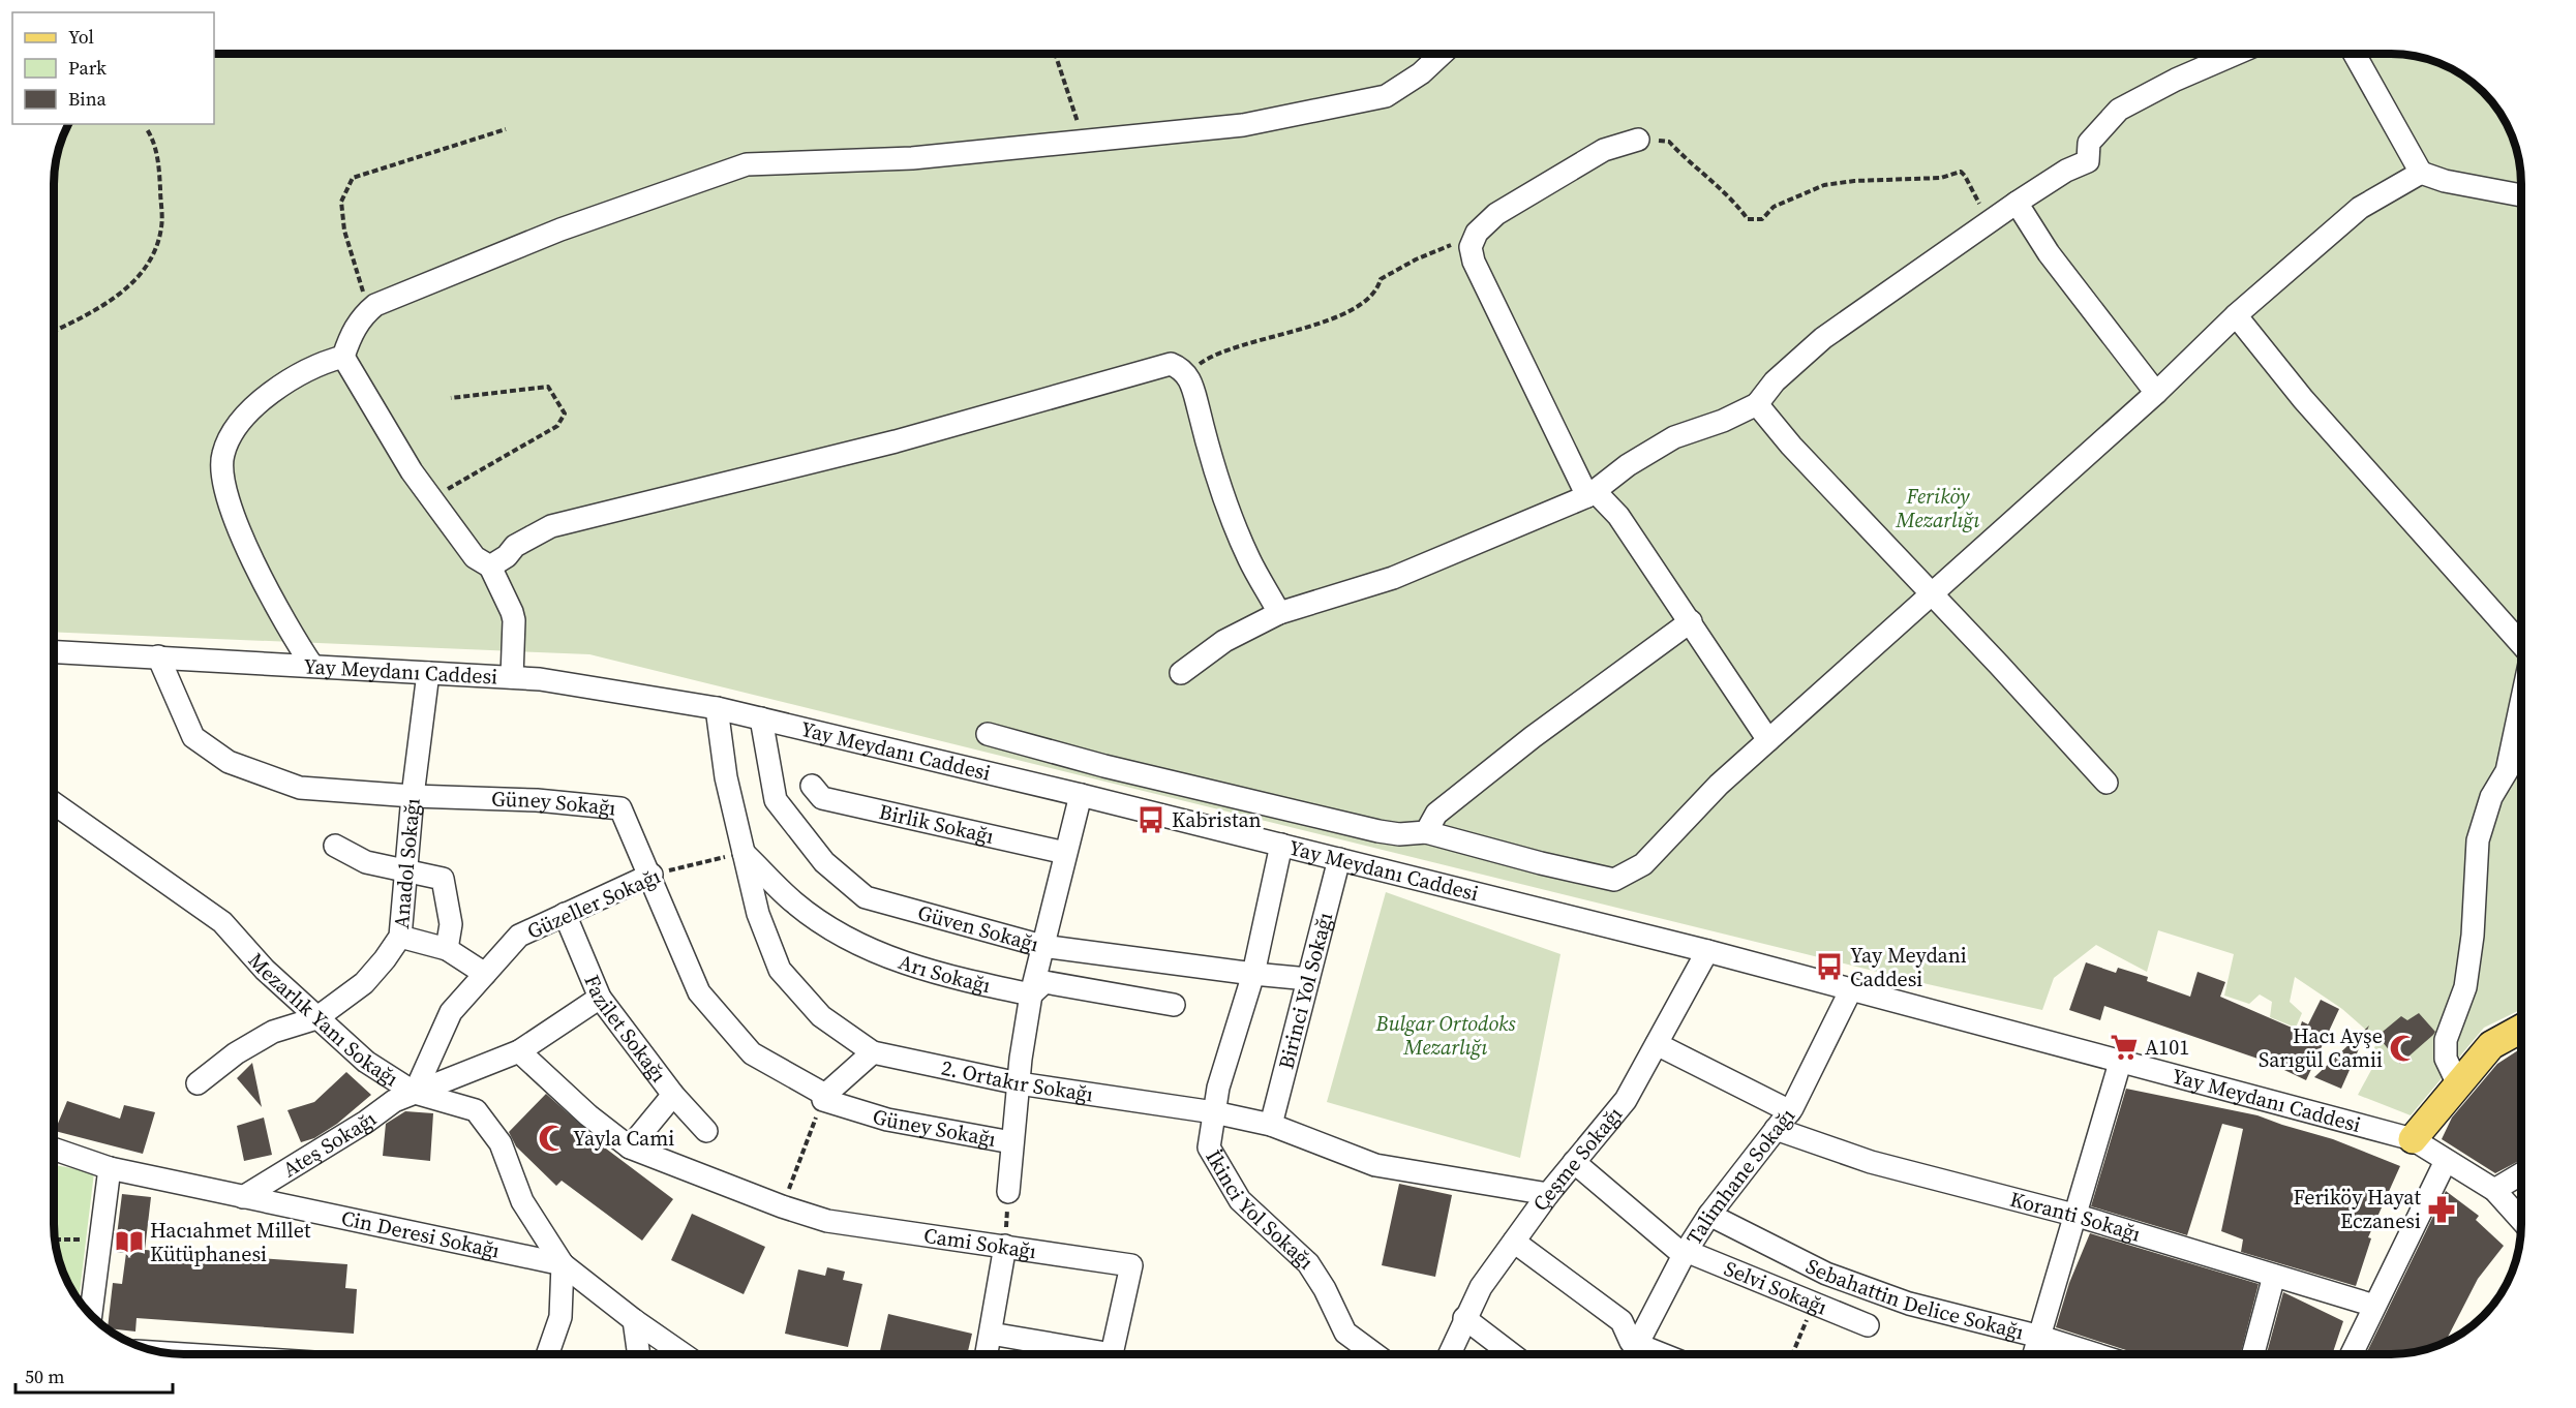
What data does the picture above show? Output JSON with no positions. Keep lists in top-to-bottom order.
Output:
{
  "streets": {
    "street": [
      "Yay Meydanı Caddesi",
      "Güney Sokağı",
      "Birlik Sokağı",
      "Anadol Sokağı",
      "Güzeller Sokağı",
      "Güven Sokağı",
      "Arı Sokağı",
      "Birinci Yol Sokağı",
      "Mezarlık Yanı Sokağı",
      "Fazilet Sokağı",
      "2. Ortakır Sokağı",
      "Ateş Sokağı",
      "Çeşme Sokağı",
      "Talimhane Sokağı",
      "İkinci Yol Sokağı",
      "Koranti Sokağı",
      "Cin Deresi Sokağı",
      "Cami Sokağı",
      "Selvi Sokağı",
      "Sebahattin Delice Sokağı"
    ]
  },
  "crossings": [
    ["Yay Meydanı Caddesi", "Güney Sokağı"],
    ["Yay Meydanı Caddesi", "Anadol Sokağı"],
    ["Yay Meydanı Caddesi", "Güven Sokağı"],
    ["Yay Meydanı Caddesi", "Birinci Yol Sokağı"],
    ["Yay Meydanı Caddesi", "2. Ortakır Sokağı"],
    ["Yay Meydanı Caddesi", "Çeşme Sokağı"],
    ["Yay Meydanı Caddesi", "Talimhane Sokağı"],
    ["Yay Meydanı Caddesi", "İkinci Yol Sokağı"],
    ["Güney Sokağı", "Anadol Sokağı"],
    ["Güney Sokağı", "Güzeller Sokağı"],
    ["Güney Sokağı", "2. Ortakır Sokağı"],
    ["Anadol Sokağı", "Mezarlık Yanı Sokağı"],
    ["Güzeller Sokağı", "Arı Sokağı"],
    ["Güzeller Sokağı", "Mezarlık Yanı Sokağı"],
    ["Güzeller Sokağı", "Fazilet Sokağı"],
    ["Güzeller Sokağı", "2. Ortakır Sokağı"],
    ["Güzeller Sokağı", "Ateş Sokağı"],
    ["Güven Sokağı", "Birinci Yol Sokağı"],
    ["Güven Sokağı", "İkinci Yol Sokağı"],
    ["Arı Sokağı", "2. Ortakır Sokağı"],
    ["Birinci Yol Sokağı", "2. Ortakır Sokağı"],
    ["Mezarlık Yanı Sokağı", "Ateş Sokağı"],
    ["Mezarlık Yanı Sokağı", "Cin Deresi Sokağı"],
    ["2. Ortakır Sokağı", "Çeşme Sokağı"],
    ["2. Ortakır Sokağı", "İkinci Yol Sokağı"],
    ["Ateş Sokağı", "Cin Deresi Sokağı"],
    ["Çeşme Sokağı", "Selvi Sokağı"],
    ["Talimhane Sokağı", "Koranti Sokağı"],
    ["Talimhane Sokağı", "Selvi Sokağı"],
    ["Talimhane Sokağı", "Sebahattin Delice Sokağı"]
  ],
  "parks": ["Feriköy Mezarlığı", "Bulgar Ortodoks Mezarlığı"],
  "places": {
    "bus stop": ["Kabristan", "Yay Meydani Caddesi"],
    "supermarket": ["A101"],
    "mosque": ["Hacı Ayşe Sarıgül Camii", "Yayla Cami"],
    "pharmacy": ["Feriköy Hayat Eczanesi"],
    "library": ["Hacıahmet Millet Kütüphanesi"]
  },
  "legend": ["Yol", "Park", "Bina"],
  "scale_bar": "50 m"
}
